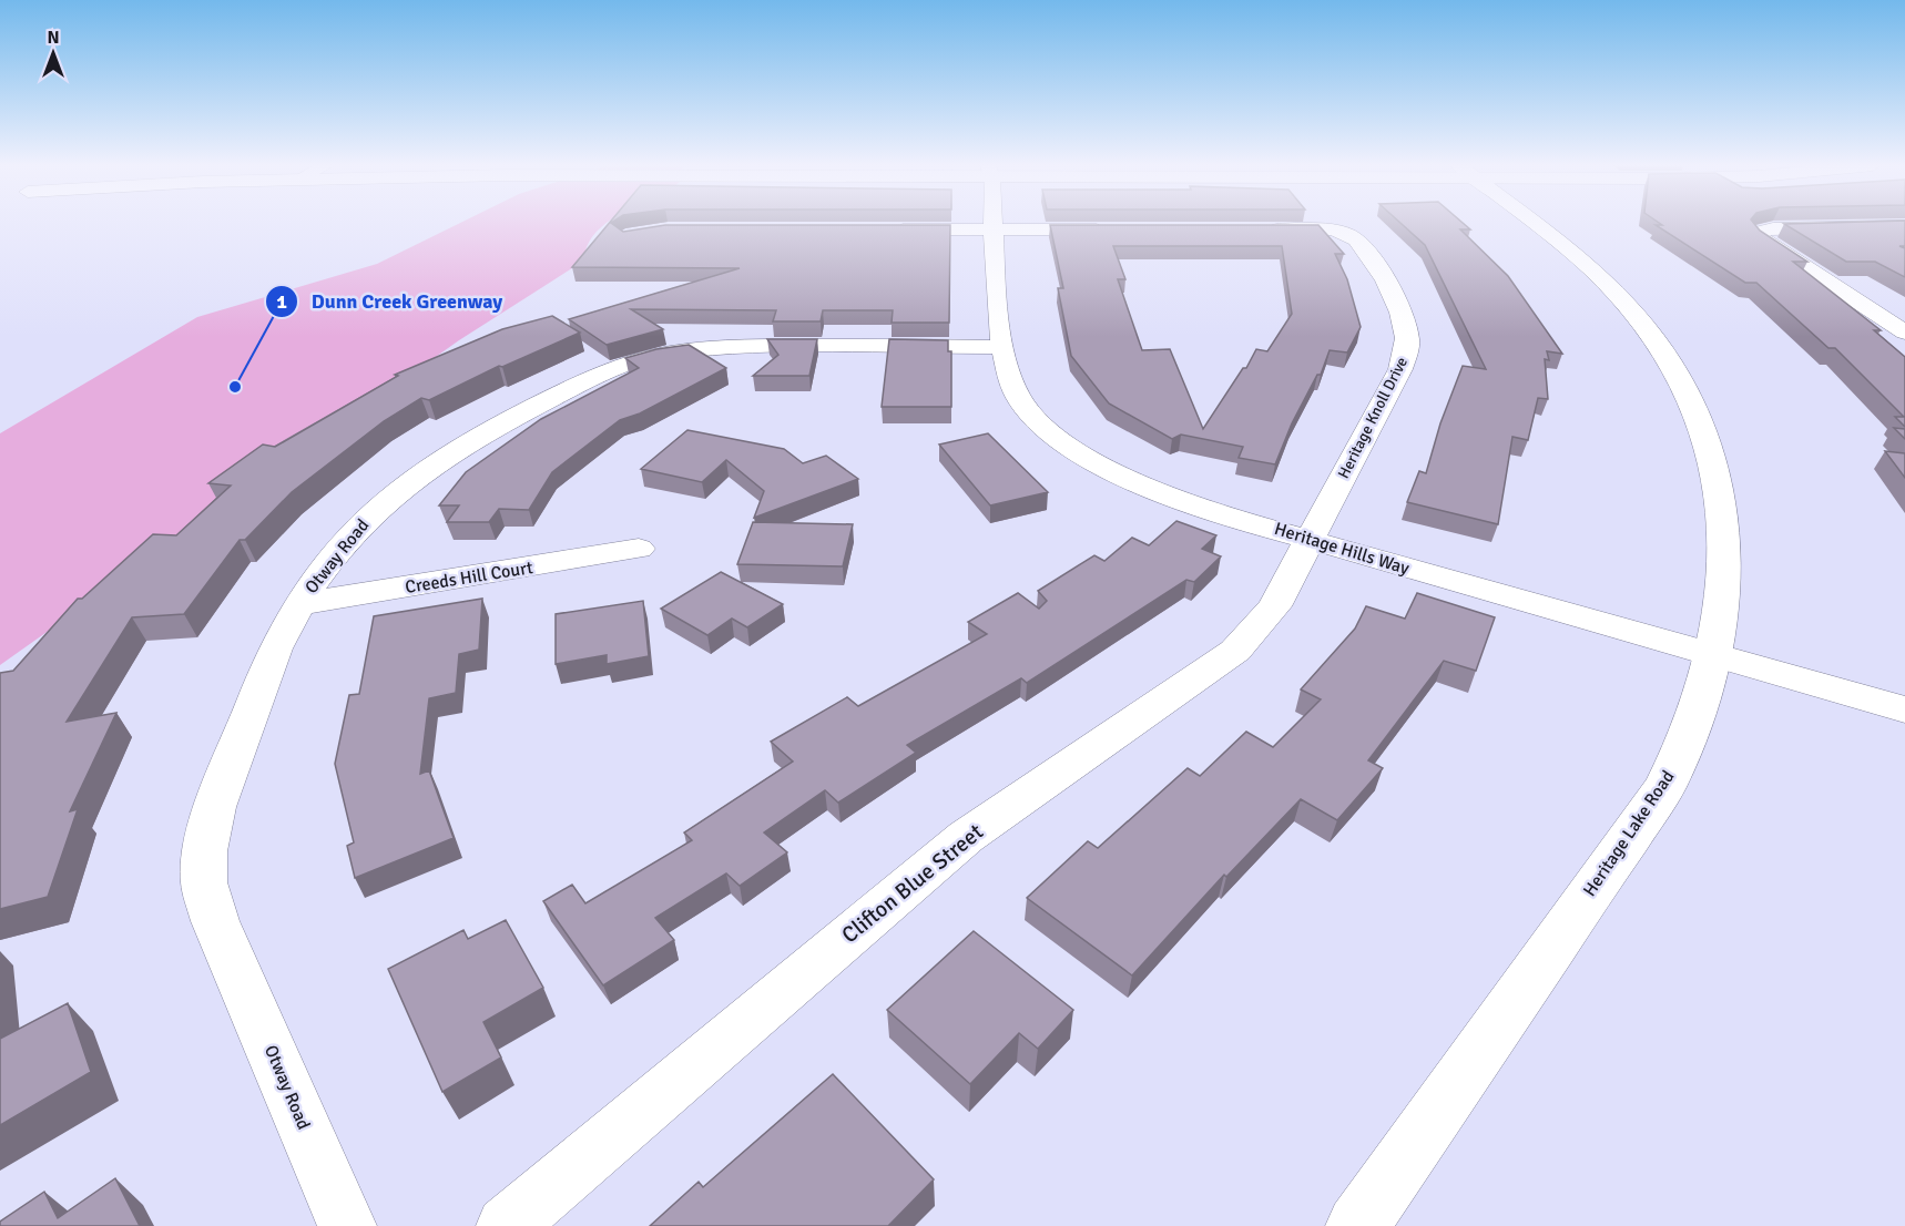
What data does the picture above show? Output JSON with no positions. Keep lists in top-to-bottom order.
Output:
{
  "streets": {
    "street": [
      "Heritage Knoll Drive",
      "Heritage Hills Way",
      "Otway Road",
      "Creeds Hill Court",
      "Heritage Lake Road",
      "Clifton Blue Street"
    ]
  },
  "crossings": [
    ["Heritage Knoll Drive", "Heritage Hills Way"],
    ["Heritage Knoll Drive", "Clifton Blue Street"],
    ["Heritage Hills Way", "Otway Road"],
    ["Heritage Hills Way", "Heritage Lake Road"],
    ["Heritage Hills Way", "Clifton Blue Street"],
    ["Otway Road", "Creeds Hill Court"]
  ],
  "places": ["Dunn Creek Greenway"],
  "north": "top"
}
